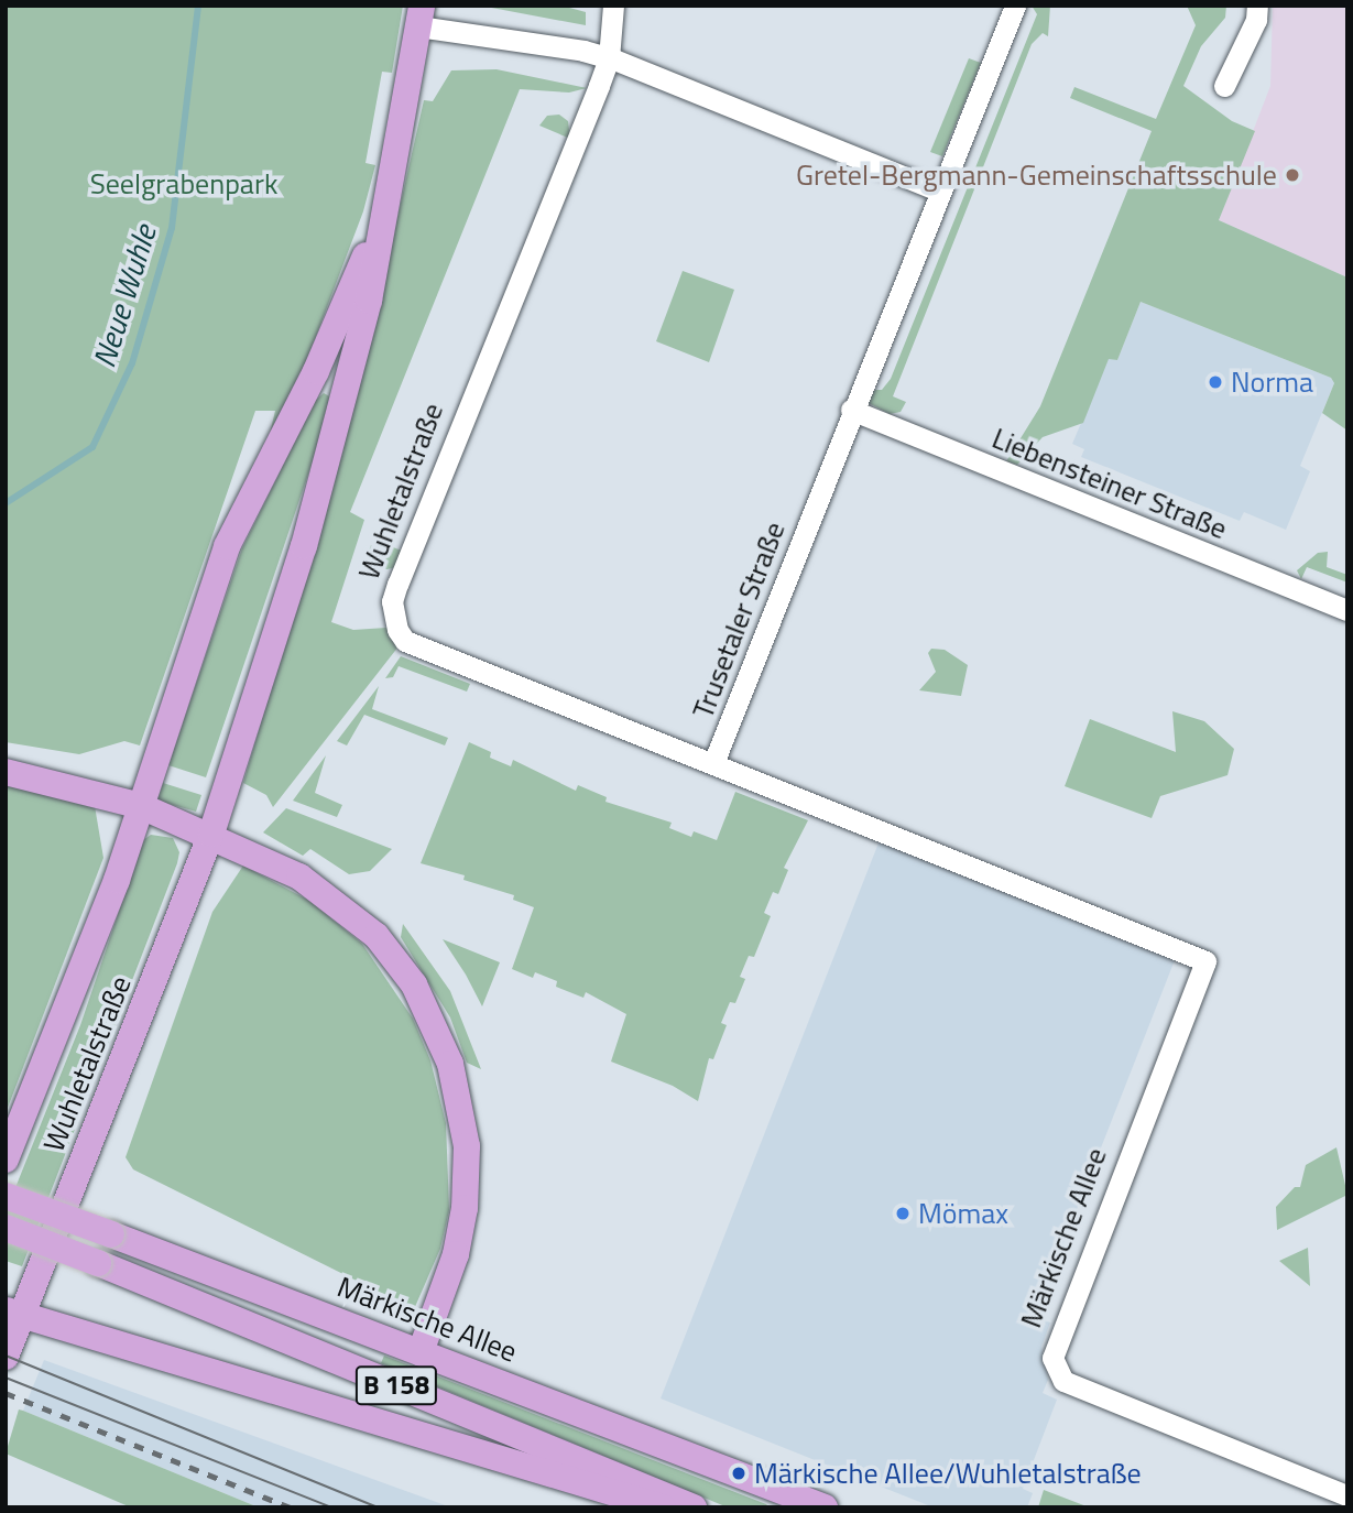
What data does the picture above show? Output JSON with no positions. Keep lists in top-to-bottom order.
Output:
{
  "streets": {
    "main road": ["Wuhletalstraße", "Märkische Allee", "B 158"],
    "street": ["Liebensteiner Straße", "Trusetaler Straße"]
  },
  "crossings": [
    ["Liebensteiner Straße", "Trusetaler Straße"],
    ["Wuhletalstraße", "Trusetaler Straße"],
    ["Trusetaler Straße", "Märkische Allee"]
  ],
  "water": ["Neue Wuhle"],
  "parks": ["Seelgrabenpark"],
  "places": [
    "Gretel-Bergmann-Gemeinschaftsschule",
    "Norma",
    "Mömax",
    "Märkische Allee/Wuhletalstraße"
  ]
}
